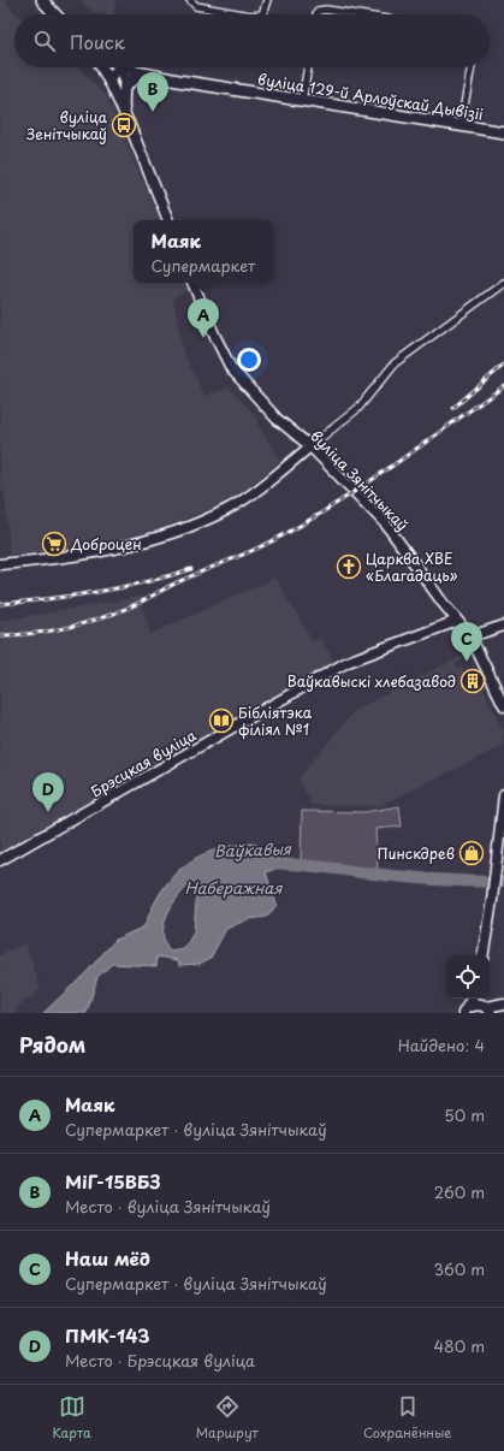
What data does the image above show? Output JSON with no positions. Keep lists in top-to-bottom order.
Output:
{
  "streets": {
    "main road": ["вуліца 129-й Арлоўскай Дывізіі", "вуліца Зянітчыкаў", "Брэсцкая вуліца"]
  },
  "crossings": [
    ["вуліца Зянітчыкаў", "Брэсцкая вуліца"]
  ],
  "water": ["Ваўкавыя", "Наберажная"],
  "places": {
    "bus stop": ["вуліца Зенітчыкаў"],
    "supermarket": ["Доброцен"],
    "church": ["Царква ХВЕ «Благадаць»"],
    "building": ["Ваўкавыскі хлебазавод"],
    "library": ["Бібліятэка філіял №1"],
    "shop": ["Пинскдрев"]
  },
  "page": {
    "search": "Поиск",
    "pins": [
      "B",
      "A",
      "C",
      "D"
    ],
    "popup": ["Маяк", "Супермаркет"],
    "heading": ["Рядом", "Найдено: 4"],
    "list": [
      {
        "mark": "A",
        "name": "Маяк",
        "note": "Супермаркет · вуліца Зянітчыкаў",
        "value": "50 m"
      },
      {
        "mark": "B",
        "name": "МіГ-15ВБЗ",
        "note": "Место · вуліца Зянітчыкаў",
        "value": "260 m"
      },
      {
        "mark": "C",
        "name": "Наш мёд",
        "note": "Супермаркет · вуліца Зянітчыкаў",
        "value": "360 m"
      },
      {
        "mark": "D",
        "name": "ПМК-143",
        "note": "Место · Брэсцкая вуліца",
        "value": "480 m"
      }
    ],
    "nav": ["Карта", "Маршрут", "Сохранённые"]
  }
}
